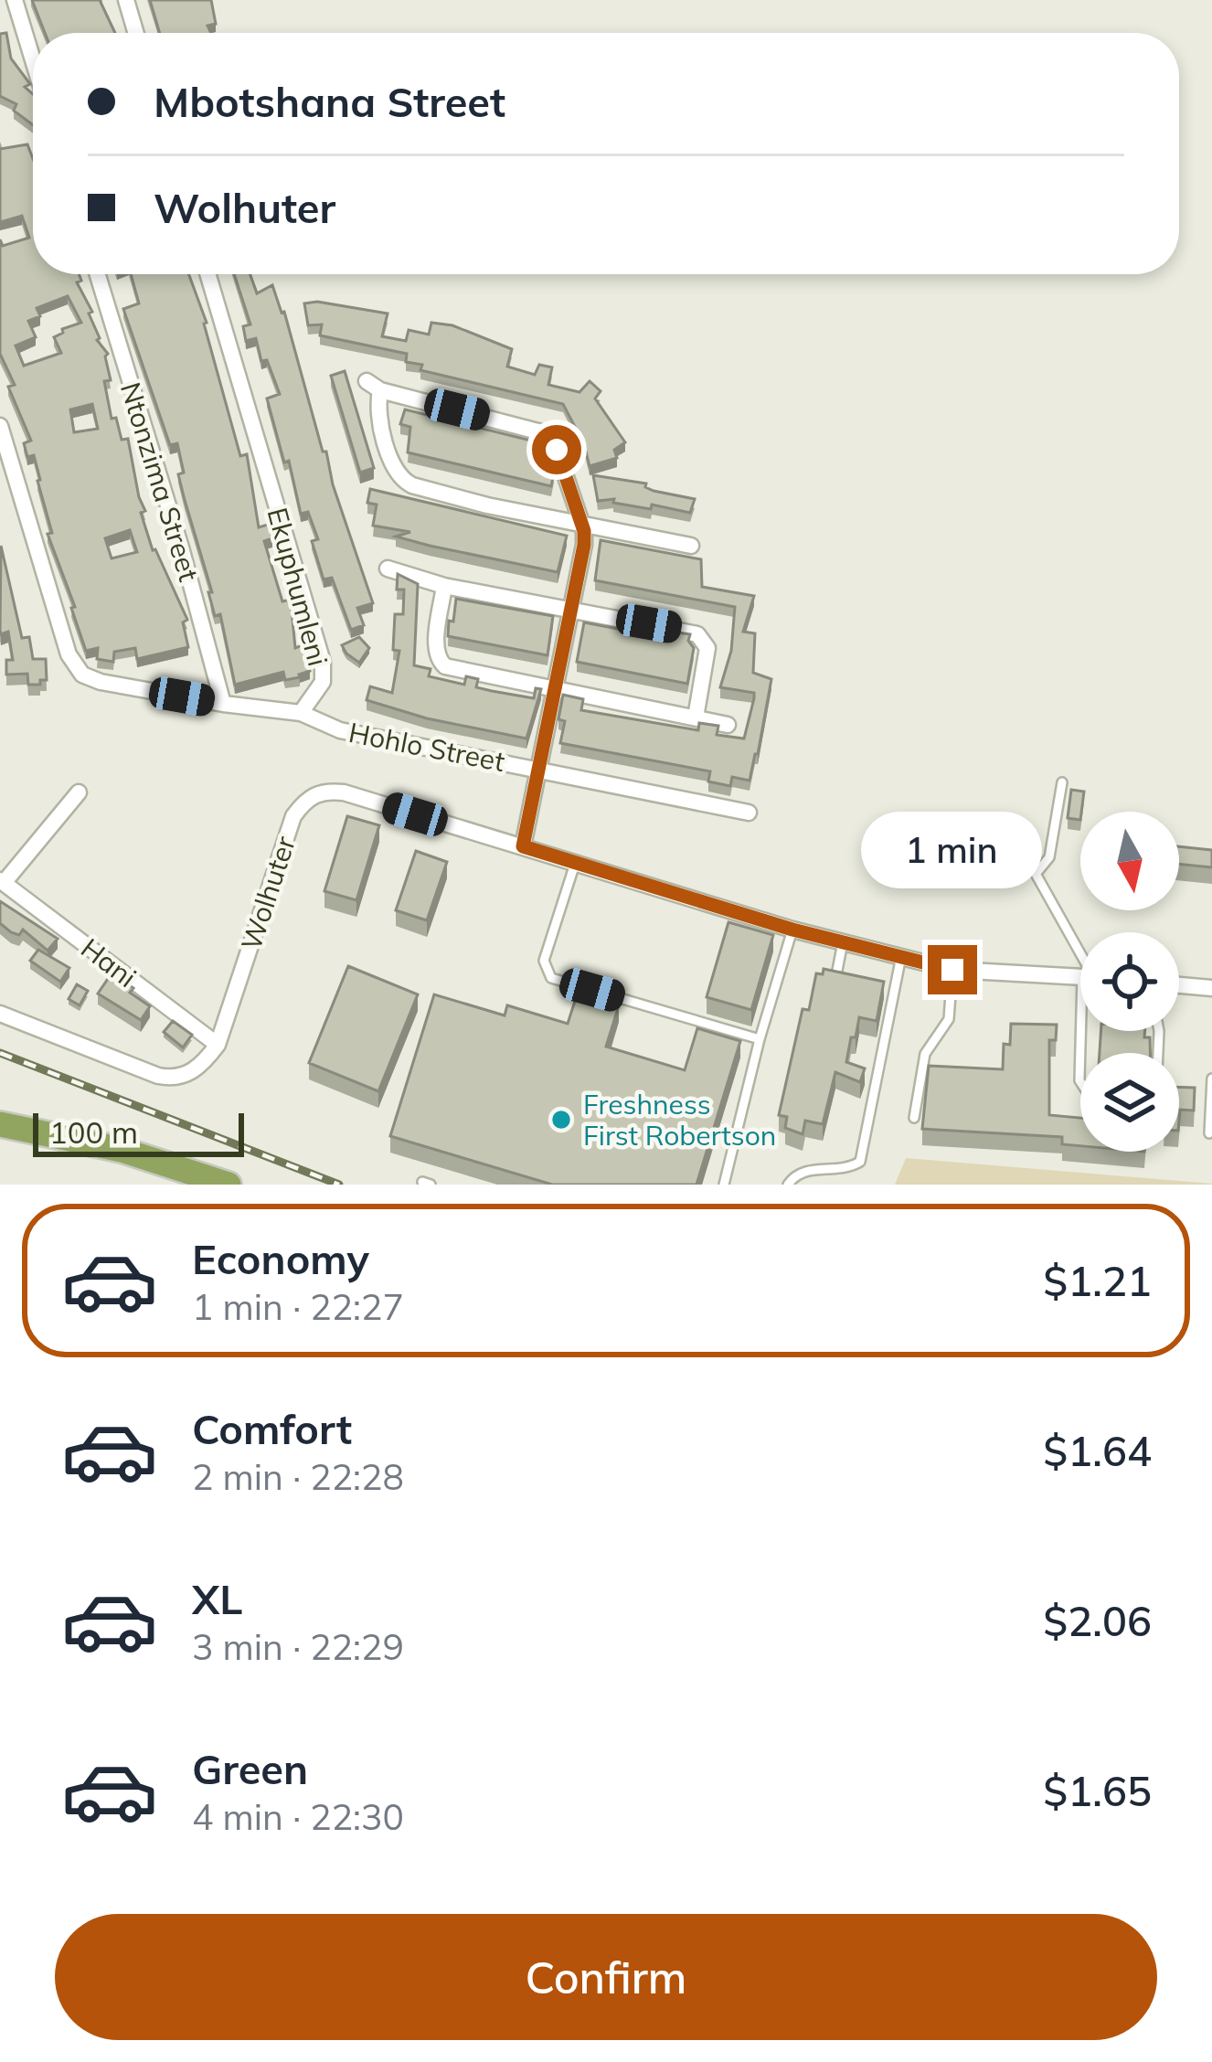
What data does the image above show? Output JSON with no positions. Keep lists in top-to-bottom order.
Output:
{
  "streets": {
    "street": [
      "Ntonzima Street",
      "Ekuphumleni",
      "Hohlo Street",
      "Wolhuter",
      "Hani"
    ]
  },
  "crossings": [
    ["Ekuphumleni", "Hohlo Street"],
    ["Wolhuter", "Hani"]
  ],
  "places": ["Freshness First Robertson"],
  "scale_bar": "100 m",
  "north": "bottom",
  "page": {
    "banner": ["Mbotshana Street", "Wolhuter"],
    "bubble": "1 min",
    "scale": "100 m",
    "list": [
      {
        "name": "Economy",
        "note": "1 min · 22:27",
        "value": "$1.21"
      },
      {
        "name": "Comfort",
        "note": "2 min · 22:28",
        "value": "$1.64"
      },
      {
        "name": "XL",
        "note": "3 min · 22:29",
        "value": "$2.06"
      },
      {
        "name": "Green",
        "note": "4 min · 22:30",
        "value": "$1.65"
      }
    ],
    "buttons": "Confirm"
  }
}
